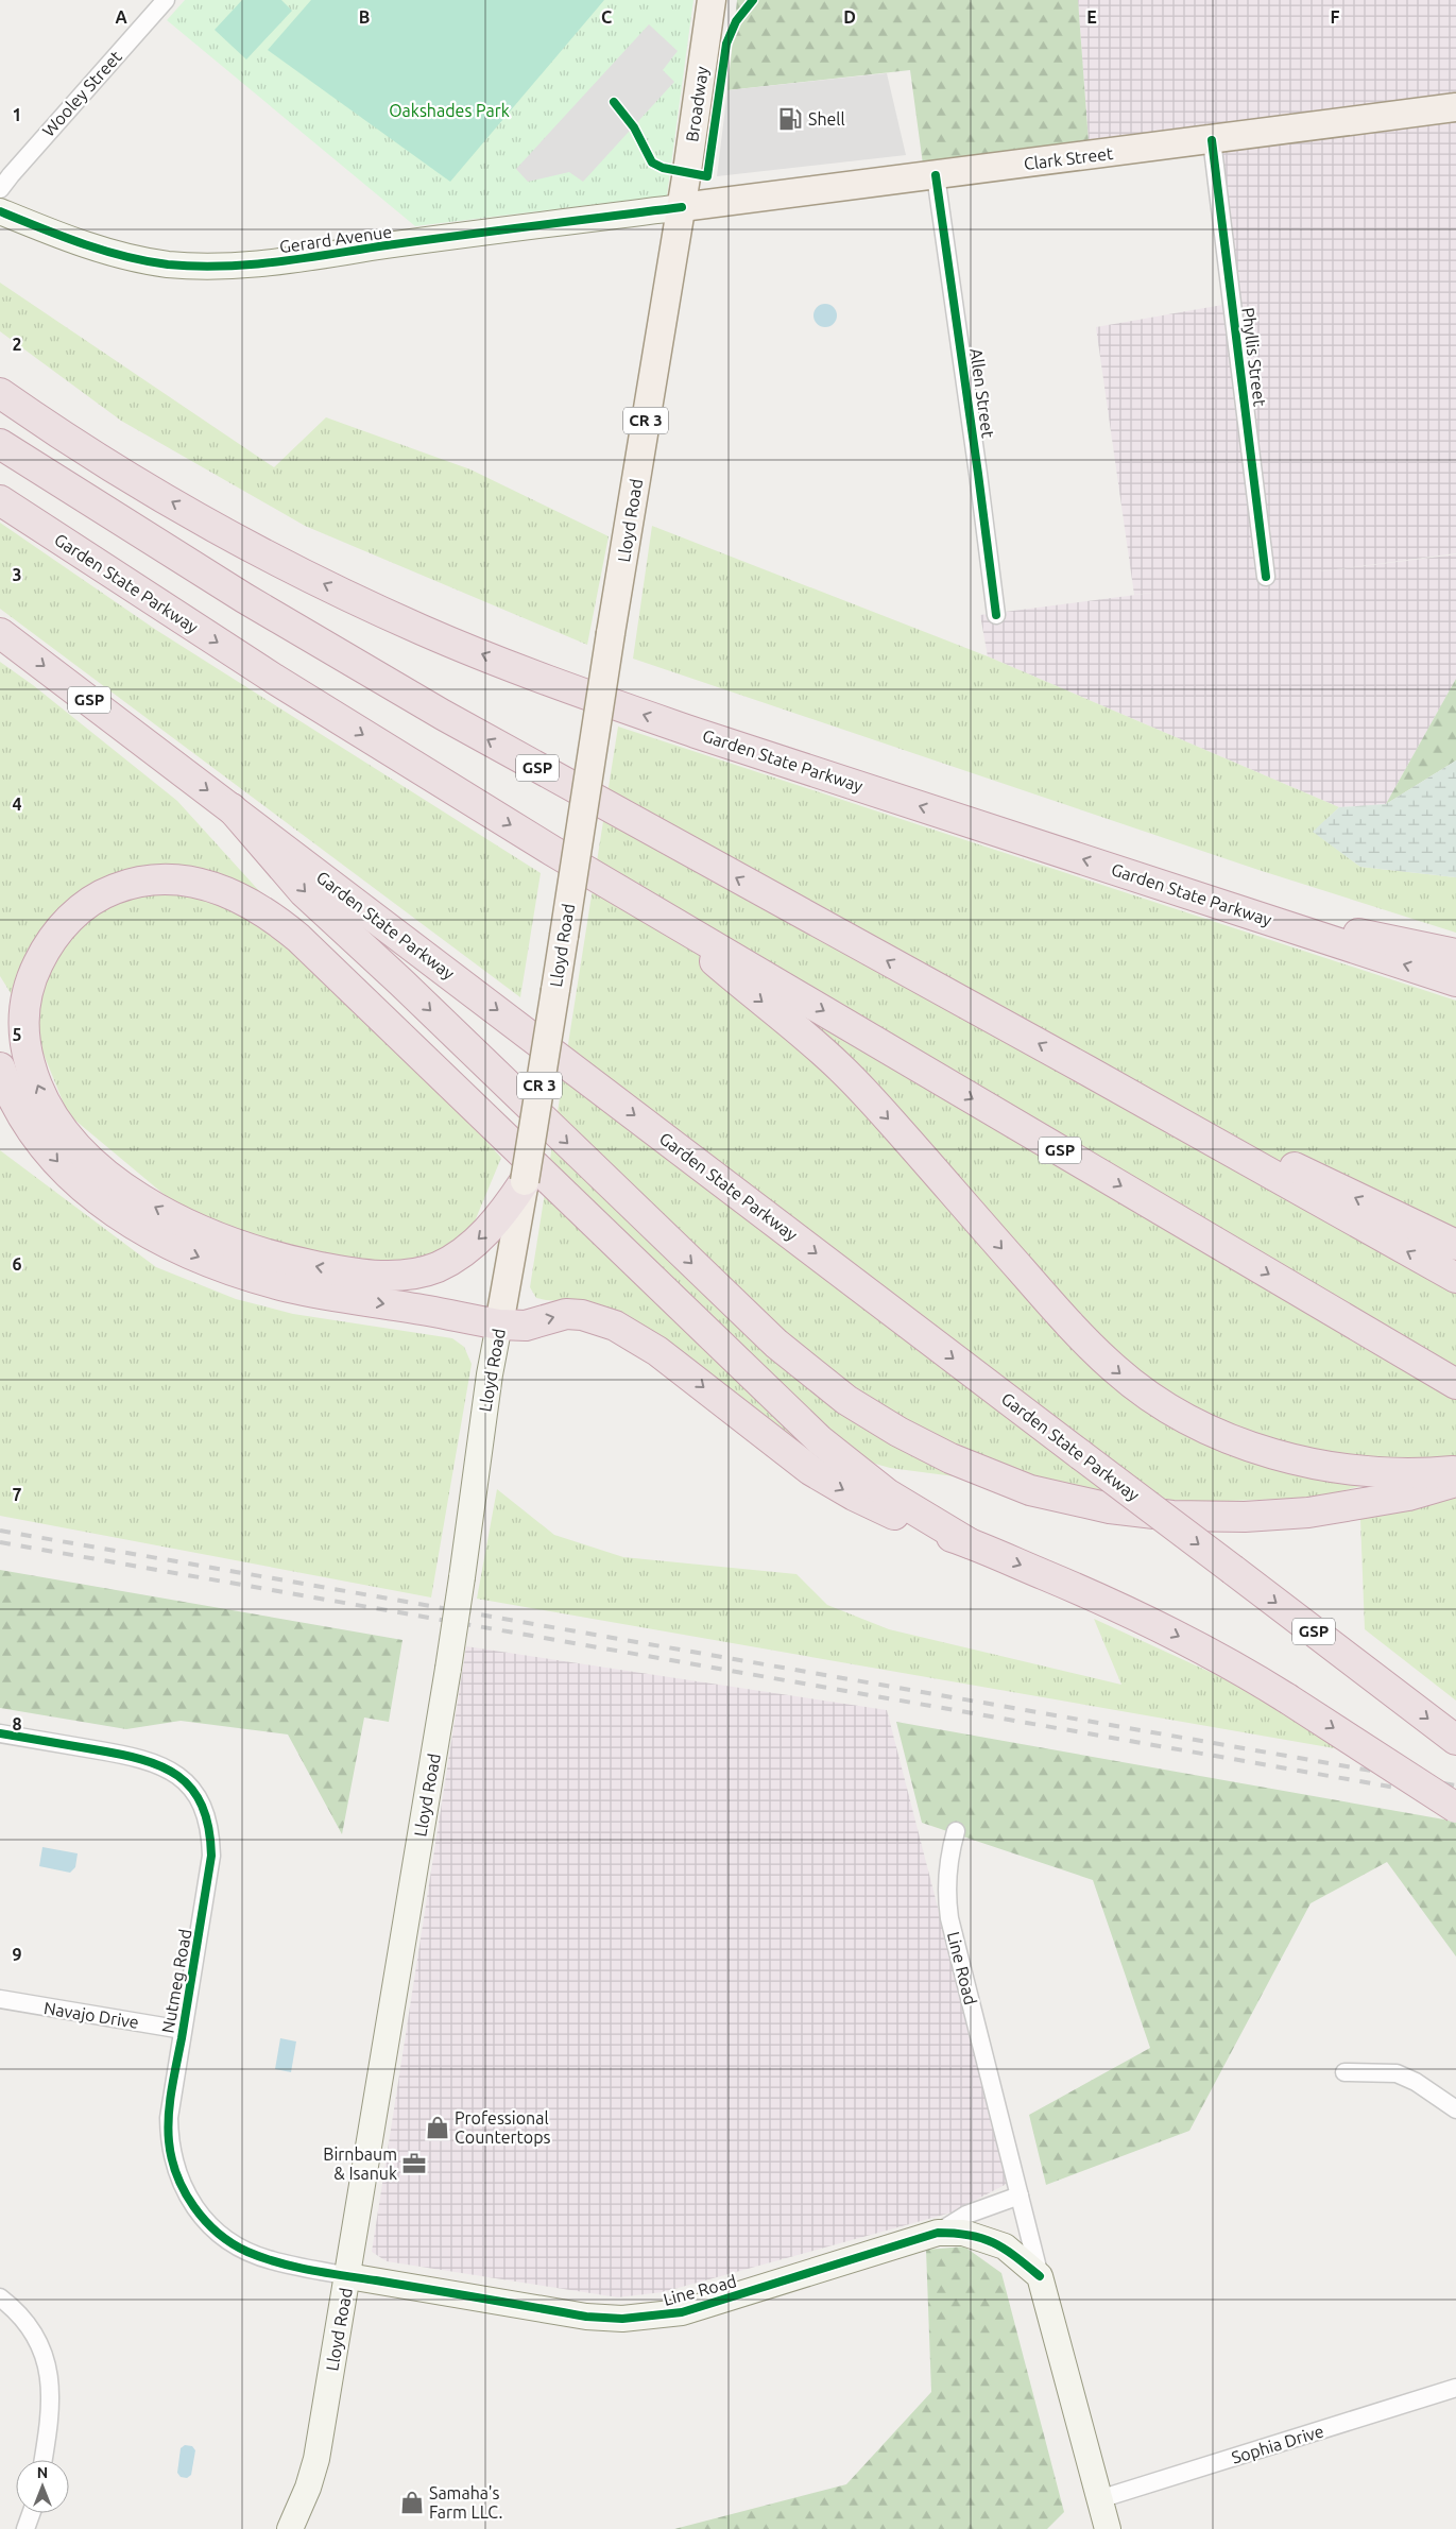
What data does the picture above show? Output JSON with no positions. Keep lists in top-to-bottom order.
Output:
{
  "streets": {
    "highway": ["Garden State Parkway", "GSP"],
    "main road": [
      "Broadway",
      "Clark Street",
      "CR 3",
      "Lloyd Road"
    ],
    "street": [
      "Wooley Street",
      "Gerard Avenue",
      "Phyllis Street",
      "Allen Street",
      "Line Road",
      "Nutmeg Road",
      "Navajo Drive",
      "Sophia Drive"
    ]
  },
  "crossings": [
    ["Broadway", "Clark Street"],
    ["Broadway", "Gerard Avenue"],
    ["Broadway", "Lloyd Road"],
    ["Clark Street", "Gerard Avenue"],
    ["Clark Street", "Phyllis Street"],
    ["Clark Street", "Allen Street"],
    ["Clark Street", "Lloyd Road"],
    ["Gerard Avenue", "Lloyd Road"],
    ["Lloyd Road", "Line Road"],
    ["Lloyd Road", "Nutmeg Road"],
    ["Line Road", "Nutmeg Road"],
    ["Line Road", "Sophia Drive"],
    ["Nutmeg Road", "Navajo Drive"]
  ],
  "parks": ["Oakshades Park"],
  "places": {
    "fuel station": ["Shell"],
    "shop": ["Professional Countertops", "Samaha's Farm LLC."],
    "office": ["Birnbaum & Isanuk"]
  },
  "north": "top",
  "grid": {
    "columns": [
      "A",
      "B",
      "C",
      "D",
      "E",
      "F"
    ],
    "rows": [
      "1",
      "2",
      "3",
      "4",
      "5",
      "6",
      "7",
      "8",
      "9"
    ]
  }
}
